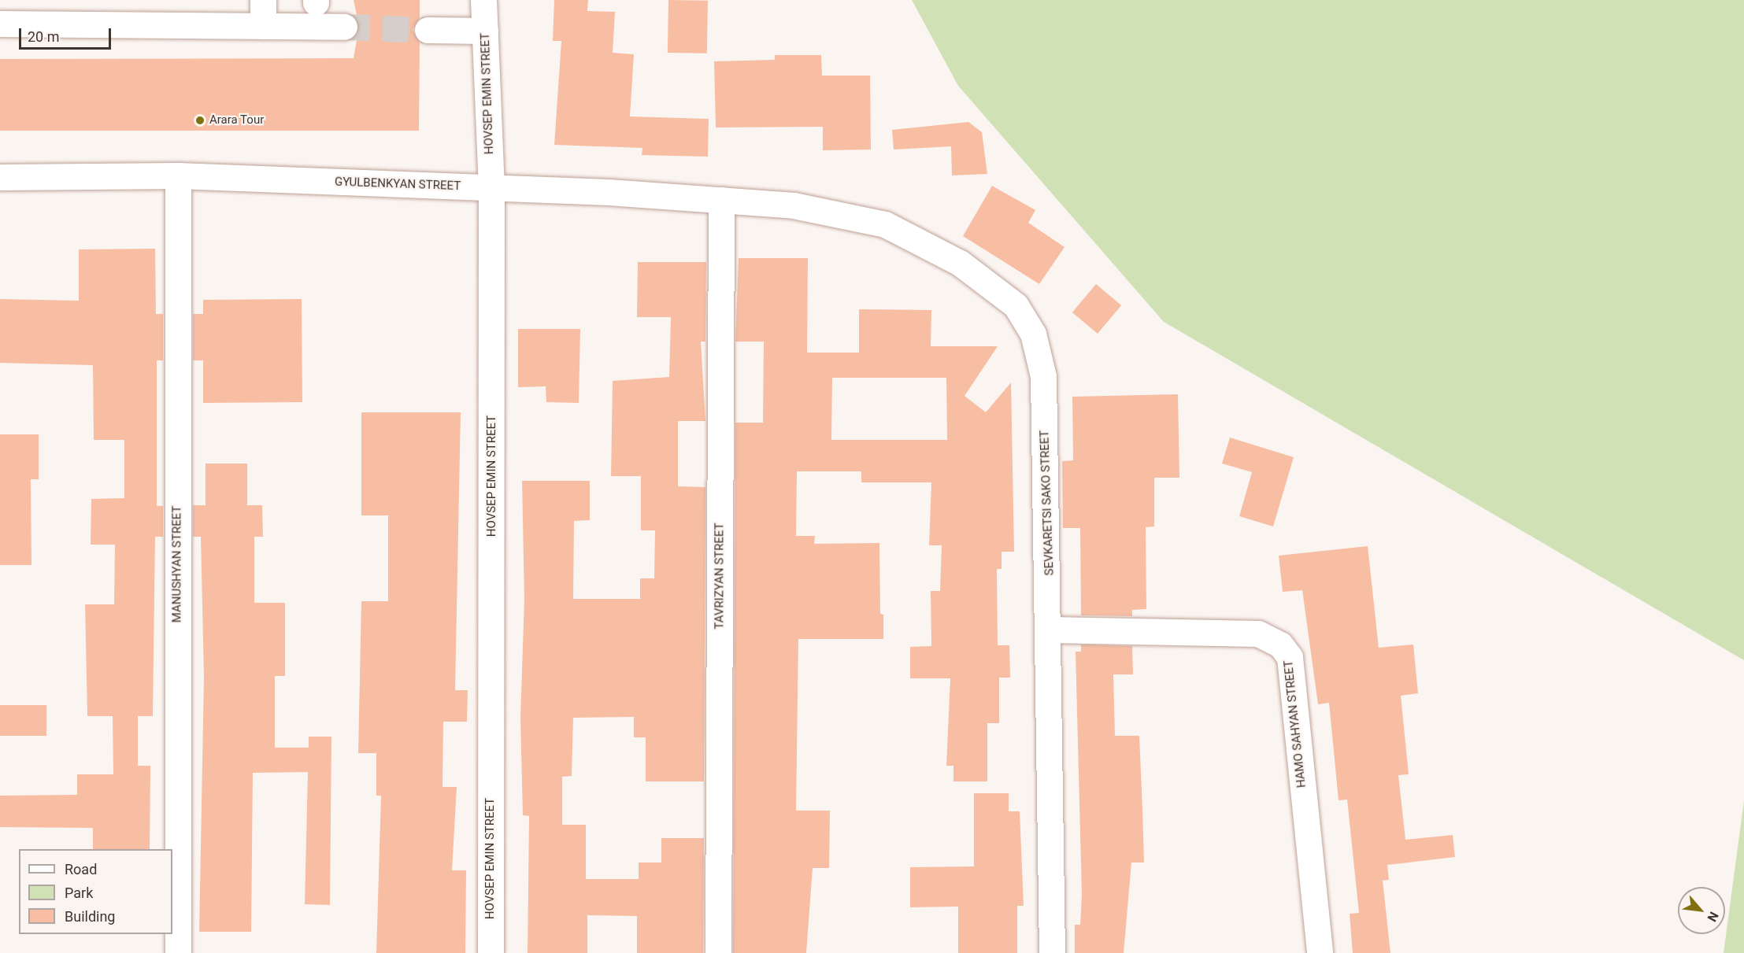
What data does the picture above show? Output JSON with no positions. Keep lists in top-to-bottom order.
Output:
{
  "streets": {
    "street": [
      "HOVSEP EMIN STREET",
      "GYULBENKYAN STREET",
      "SEVKARETSI SAKO STREET",
      "MANUSHYAN STREET",
      "TAVRIZYAN STREET",
      "HAMO SAHYAN STREET"
    ]
  },
  "crossings": [
    ["HOVSEP EMIN STREET", "GYULBENKYAN STREET"],
    ["GYULBENKYAN STREET", "SEVKARETSI SAKO STREET"],
    ["GYULBENKYAN STREET", "MANUSHYAN STREET"],
    ["GYULBENKYAN STREET", "TAVRIZYAN STREET"],
    ["SEVKARETSI SAKO STREET", "HAMO SAHYAN STREET"]
  ],
  "places": ["Arara Tour"],
  "legend": ["Road", "Park", "Building"],
  "scale_bar": "20 m",
  "north": "bottom right"
}
